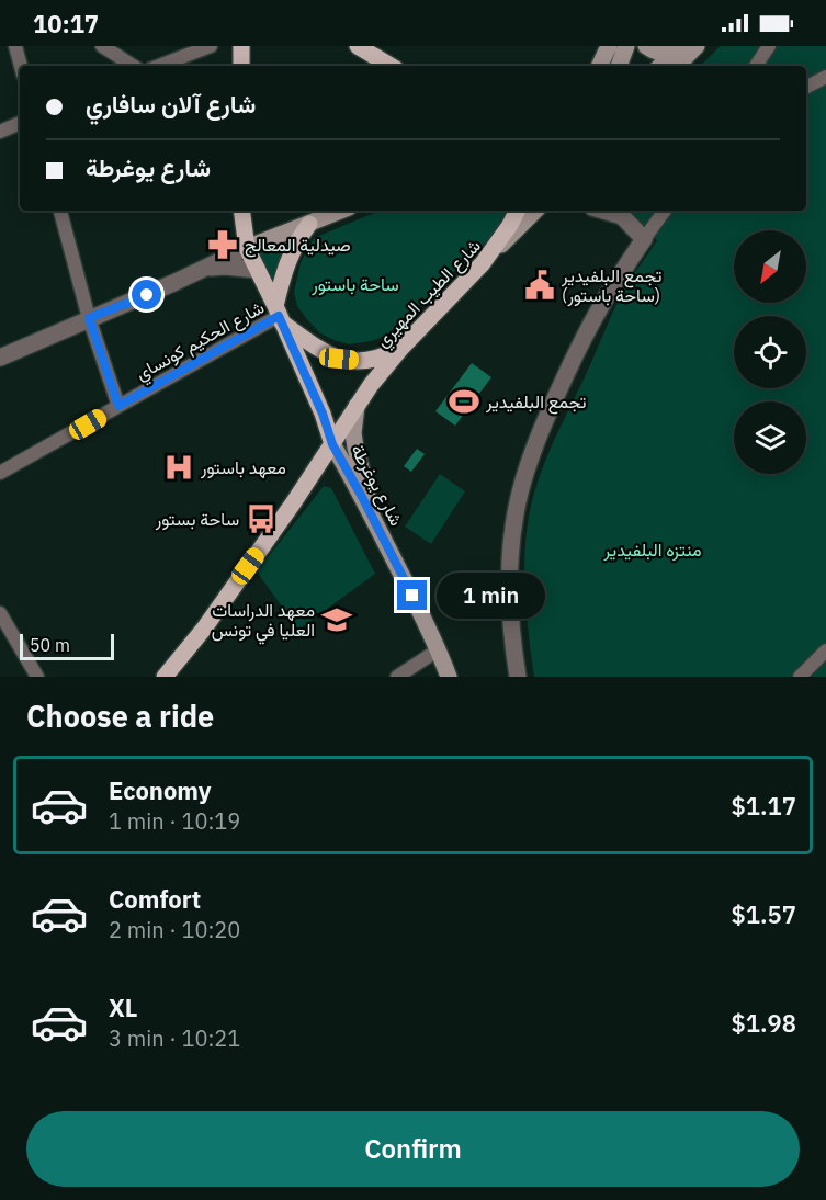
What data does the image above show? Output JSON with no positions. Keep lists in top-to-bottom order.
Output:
{
  "streets": {
    "main road": ["شارع الطيب المهيري", "شارع يوغرطة"],
    "street": ["شارع الحكيم كونساي"]
  },
  "crossings": [
    ["شارع الطيب المهيري", "شارع يوغرطة"]
  ],
  "parks": ["ساحة باستور", "منتزه البلفيدير"],
  "places": {
    "pharmacy": ["صيدلية المعالج"],
    "public building": ["تجمع البلفيدير (ساحة باستور)"],
    "sports": ["تجمع البلفيدير"],
    "hospital": ["معهد باستور"],
    "bus stop": ["ساحة بستور"],
    "school or university": ["معهد الدراسات العليا في تونس"]
  },
  "scale_bar": "50 m",
  "north": "bottom left",
  "page": {
    "status": "10:17",
    "banner": ["شارع آلان سافاري", "شارع يوغرطة"],
    "bubble": "1 min",
    "scale": "50 m",
    "heading": "Choose a ride",
    "list": [
      {
        "name": "Economy",
        "note": "1 min · 10:19",
        "value": "$1.17"
      },
      {
        "name": "Comfort",
        "note": "2 min · 10:20",
        "value": "$1.57"
      },
      {
        "name": "XL",
        "note": "3 min · 10:21",
        "value": "$1.98"
      }
    ],
    "buttons": "Confirm"
  }
}
